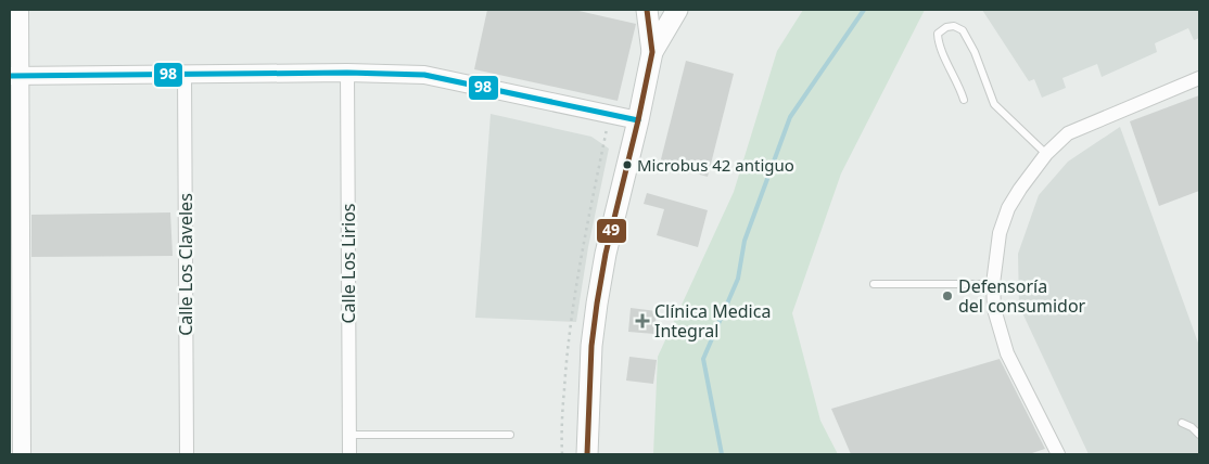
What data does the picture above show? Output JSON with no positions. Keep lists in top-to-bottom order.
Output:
{
  "streets": {
    "street": ["Calle Los Lirios", "Calle Los Claveles"]
  },
  "places": {
    "other": ["Microbus 42 antiguo", "Defensoría del consumidor"],
    "health": ["Clínica Medica Integral"]
  },
  "lines": ["transit line 49", "transit line 98"]
}
